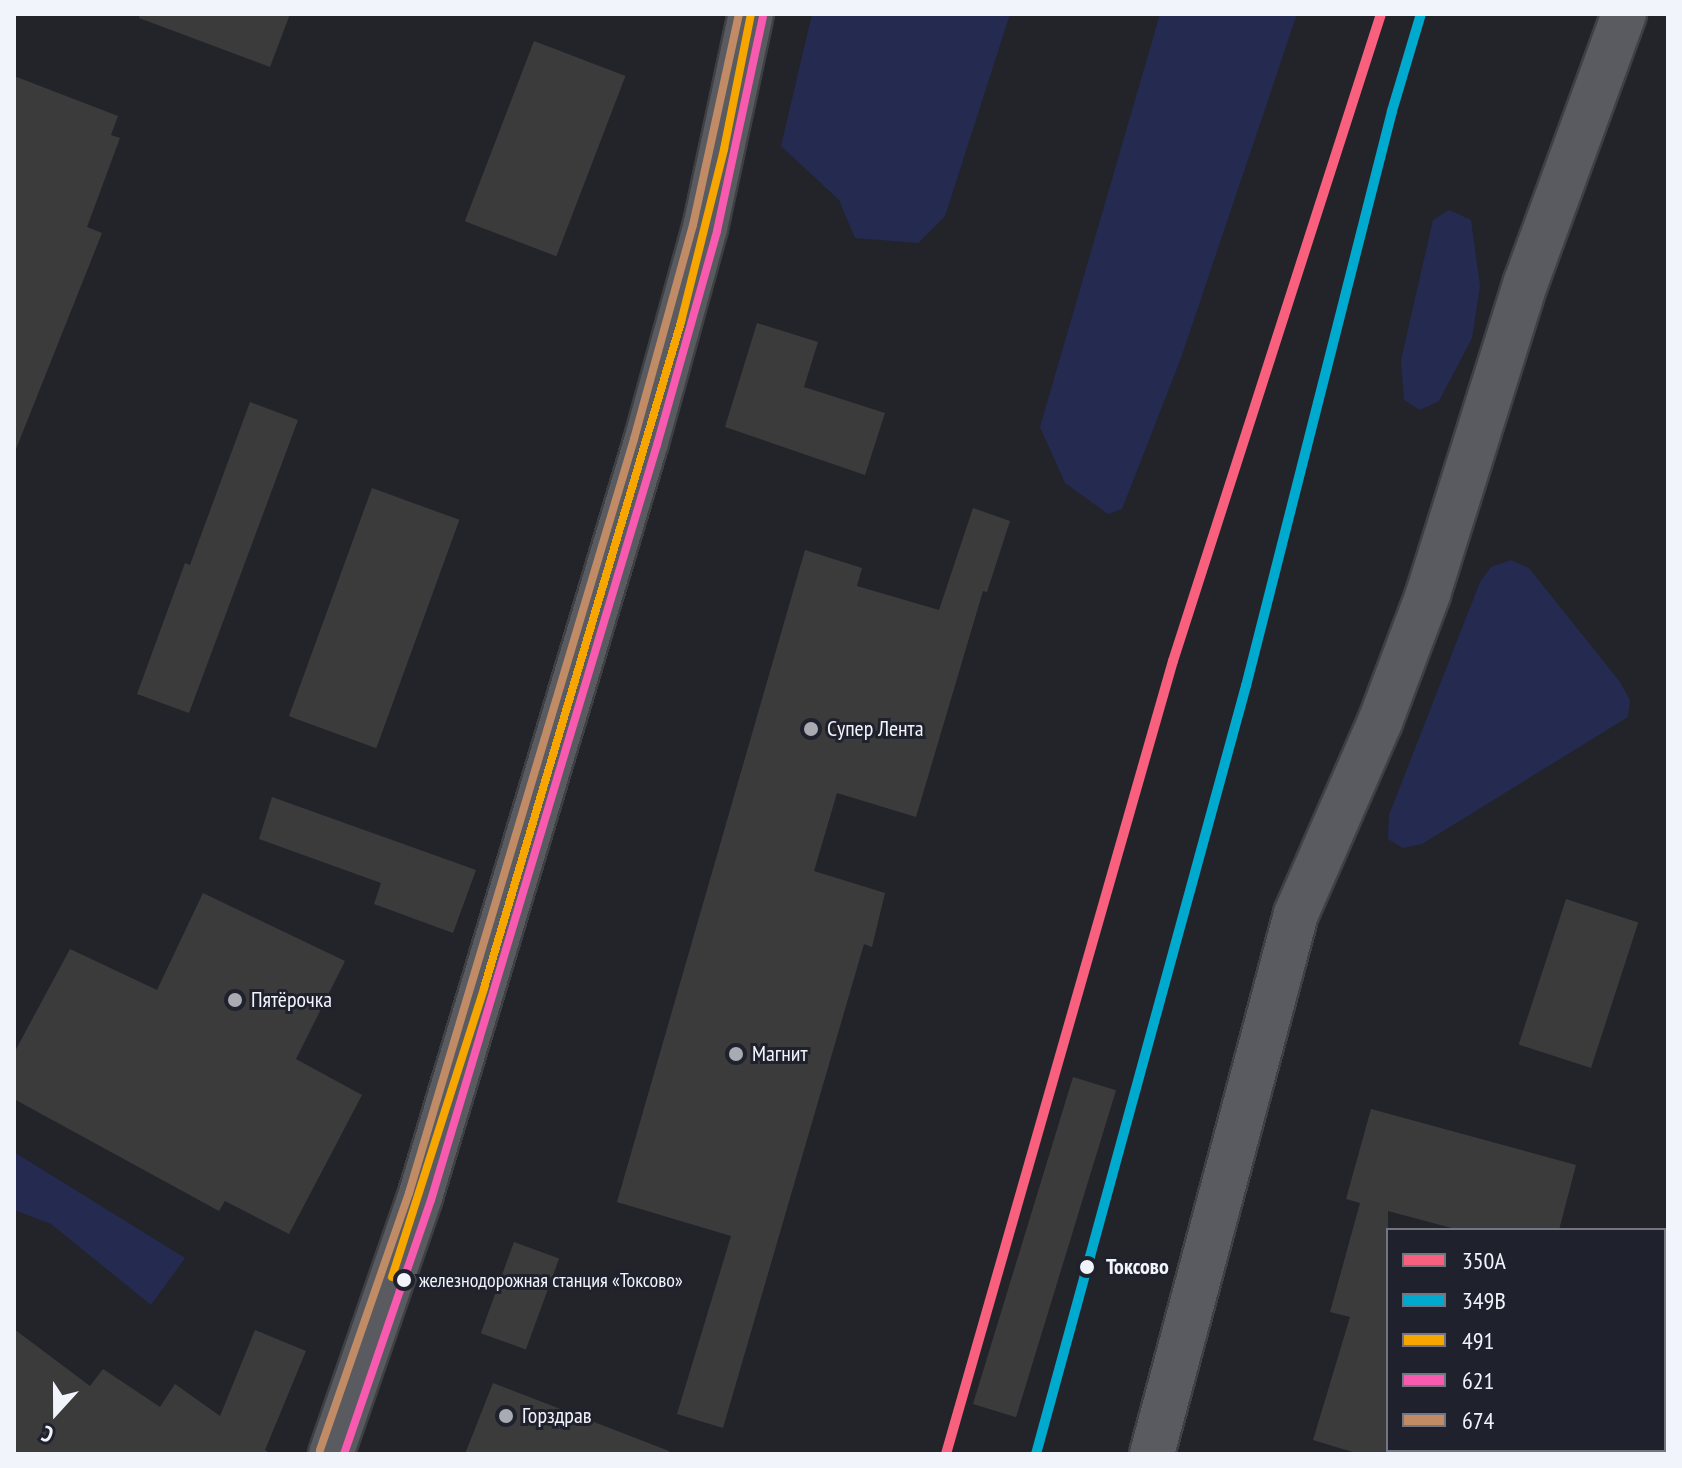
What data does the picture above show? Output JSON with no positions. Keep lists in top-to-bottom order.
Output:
{
  "places": [
    "Супер Лента",
    "Пятёрочка",
    "Магнит",
    "Токсово",
    "железнодорожная станция «Токсово»",
    "Горздрав"
  ],
  "lines": [
    "transit line 350А",
    "transit line 349В",
    "transit line 491",
    "transit line 674",
    "transit line 621"
  ],
  "legend": [
    "350А",
    "349В",
    "491",
    "621",
    "674"
  ],
  "north": "bottom"
}
